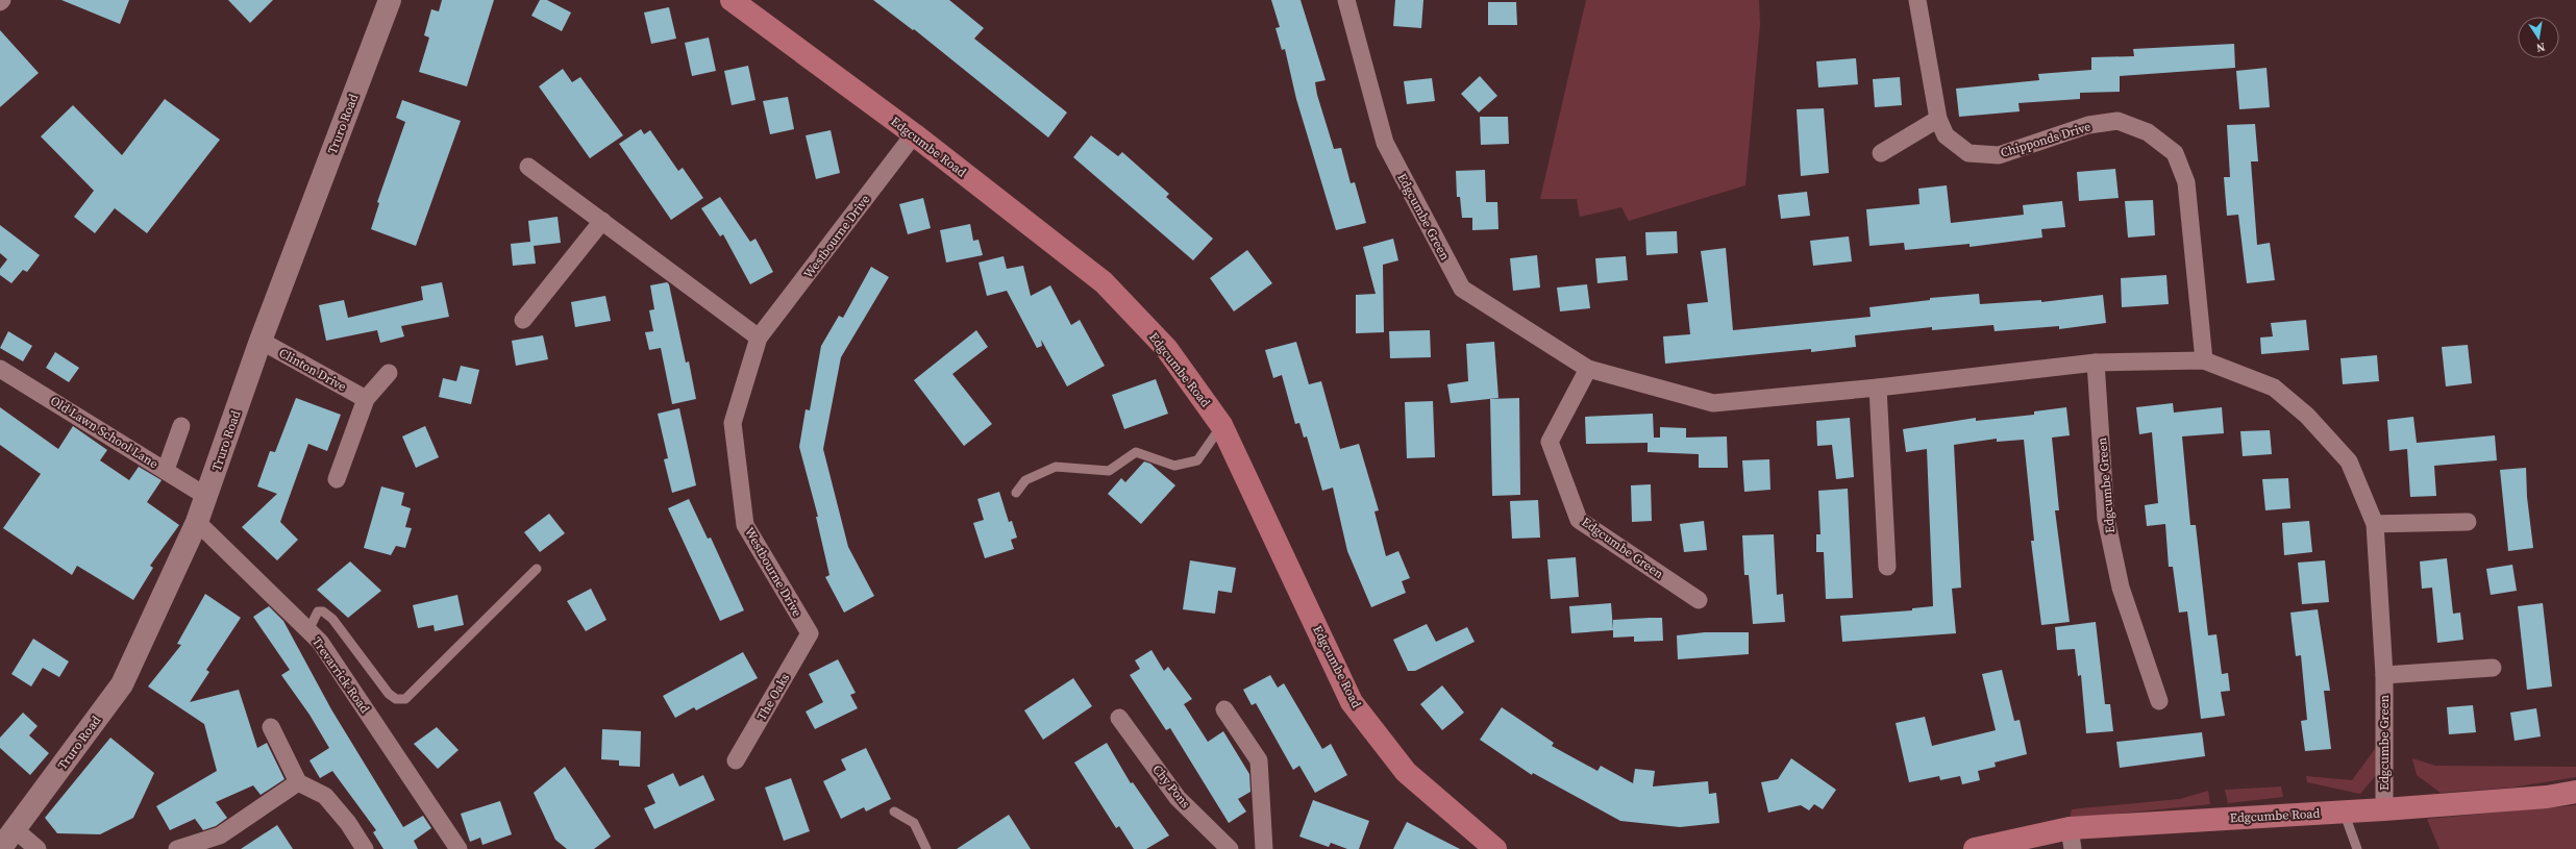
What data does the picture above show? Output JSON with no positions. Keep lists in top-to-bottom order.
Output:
{
  "streets": {
    "main road": ["Truro Road", "Edgcumbe Road"],
    "street": [
      "Chipponds Drive",
      "Edgcumbe Green",
      "Westbourne Drive",
      "Clinton Drive",
      "Old Lawn School Lane",
      "Trevarrick Road",
      "The Oaks",
      "Chy Pons"
    ]
  },
  "crossings": [
    ["Truro Road", "Clinton Drive"],
    ["Truro Road", "Old Lawn School Lane"],
    ["Truro Road", "Trevarrick Road"],
    ["Chipponds Drive", "Edgcumbe Green"],
    ["Edgcumbe Road", "Edgcumbe Green"],
    ["Edgcumbe Road", "Westbourne Drive"],
    ["Westbourne Drive", "The Oaks"]
  ],
  "north": "bottom"
}
